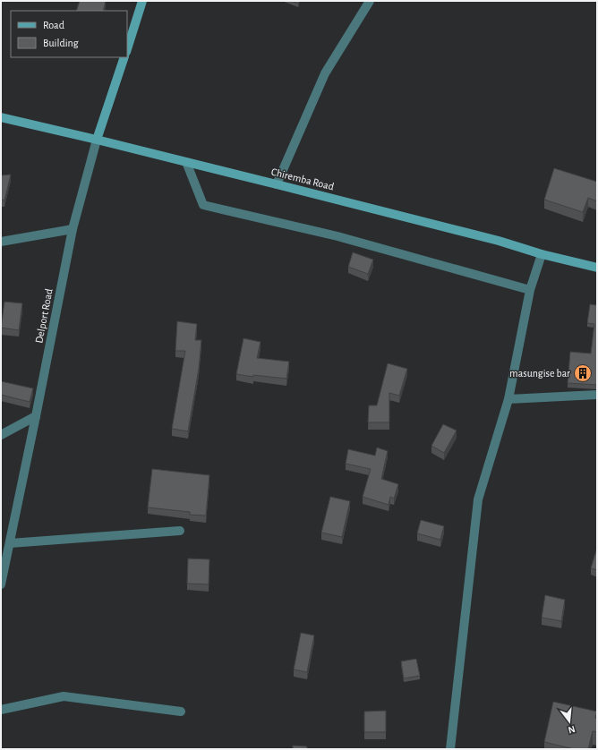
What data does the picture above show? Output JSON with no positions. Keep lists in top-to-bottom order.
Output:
{
  "streets": {
    "main road": ["Chiremba Road", "Delport Road"]
  },
  "crossings": [
    ["Chiremba Road", "Delport Road"]
  ],
  "places": {
    "building": ["masungise bar"]
  },
  "legend": ["Road", "Building"],
  "north": "bottom"
}
